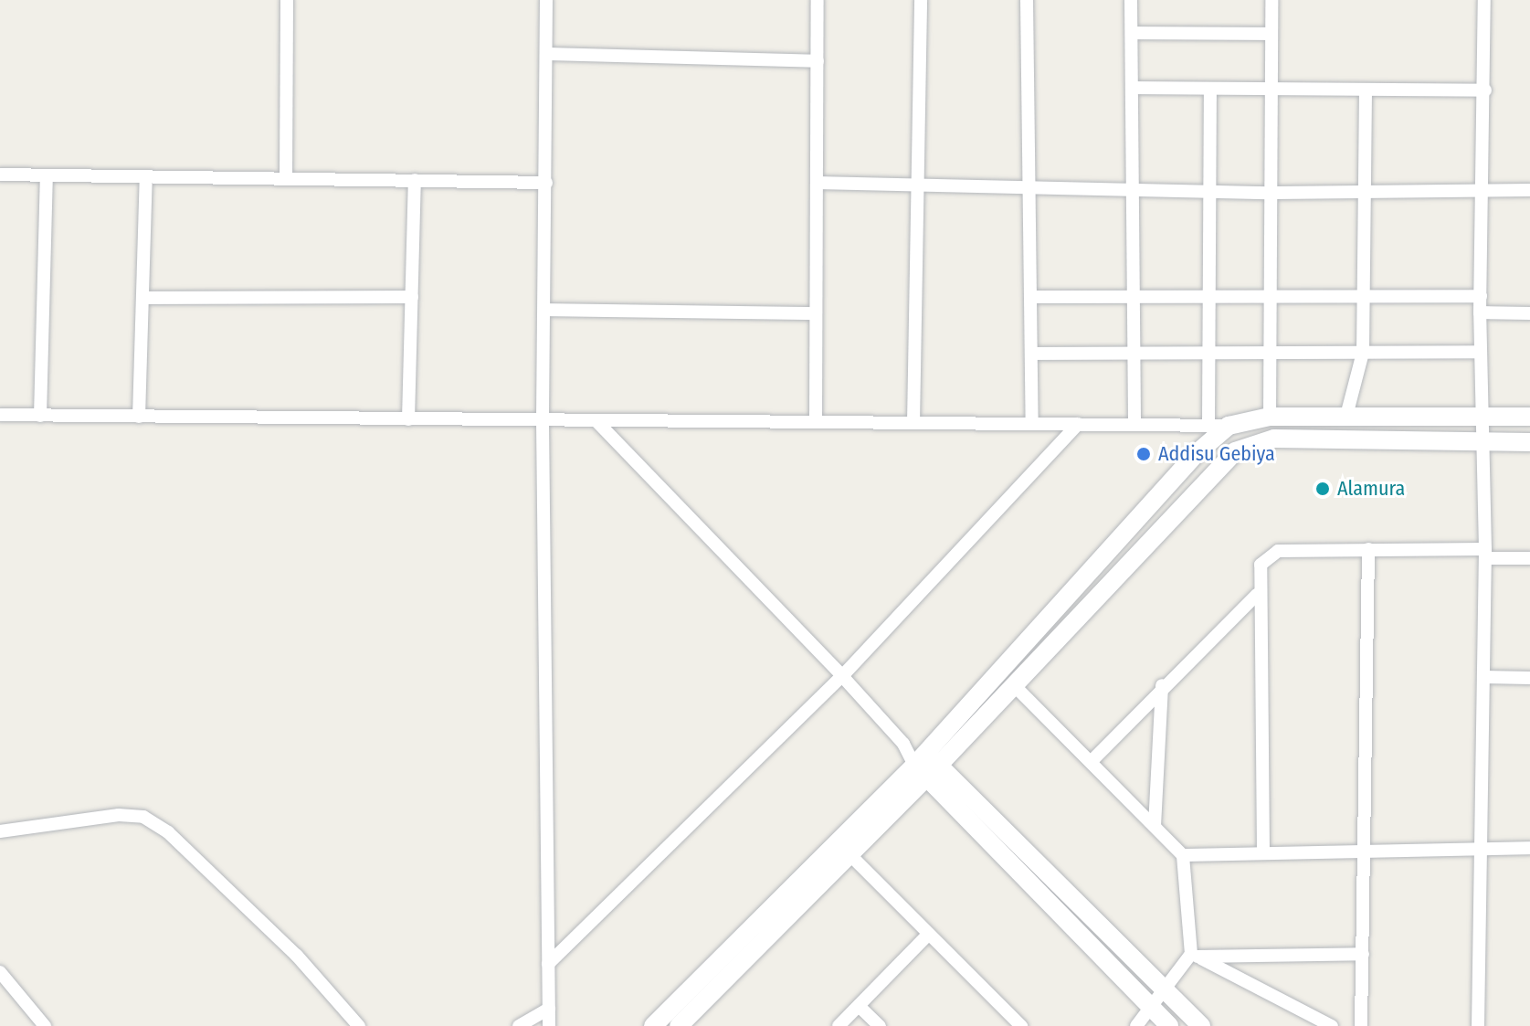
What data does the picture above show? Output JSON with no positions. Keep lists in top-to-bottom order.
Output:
{
  "places": ["Addisu Gebiya", "Alamura"]
}
